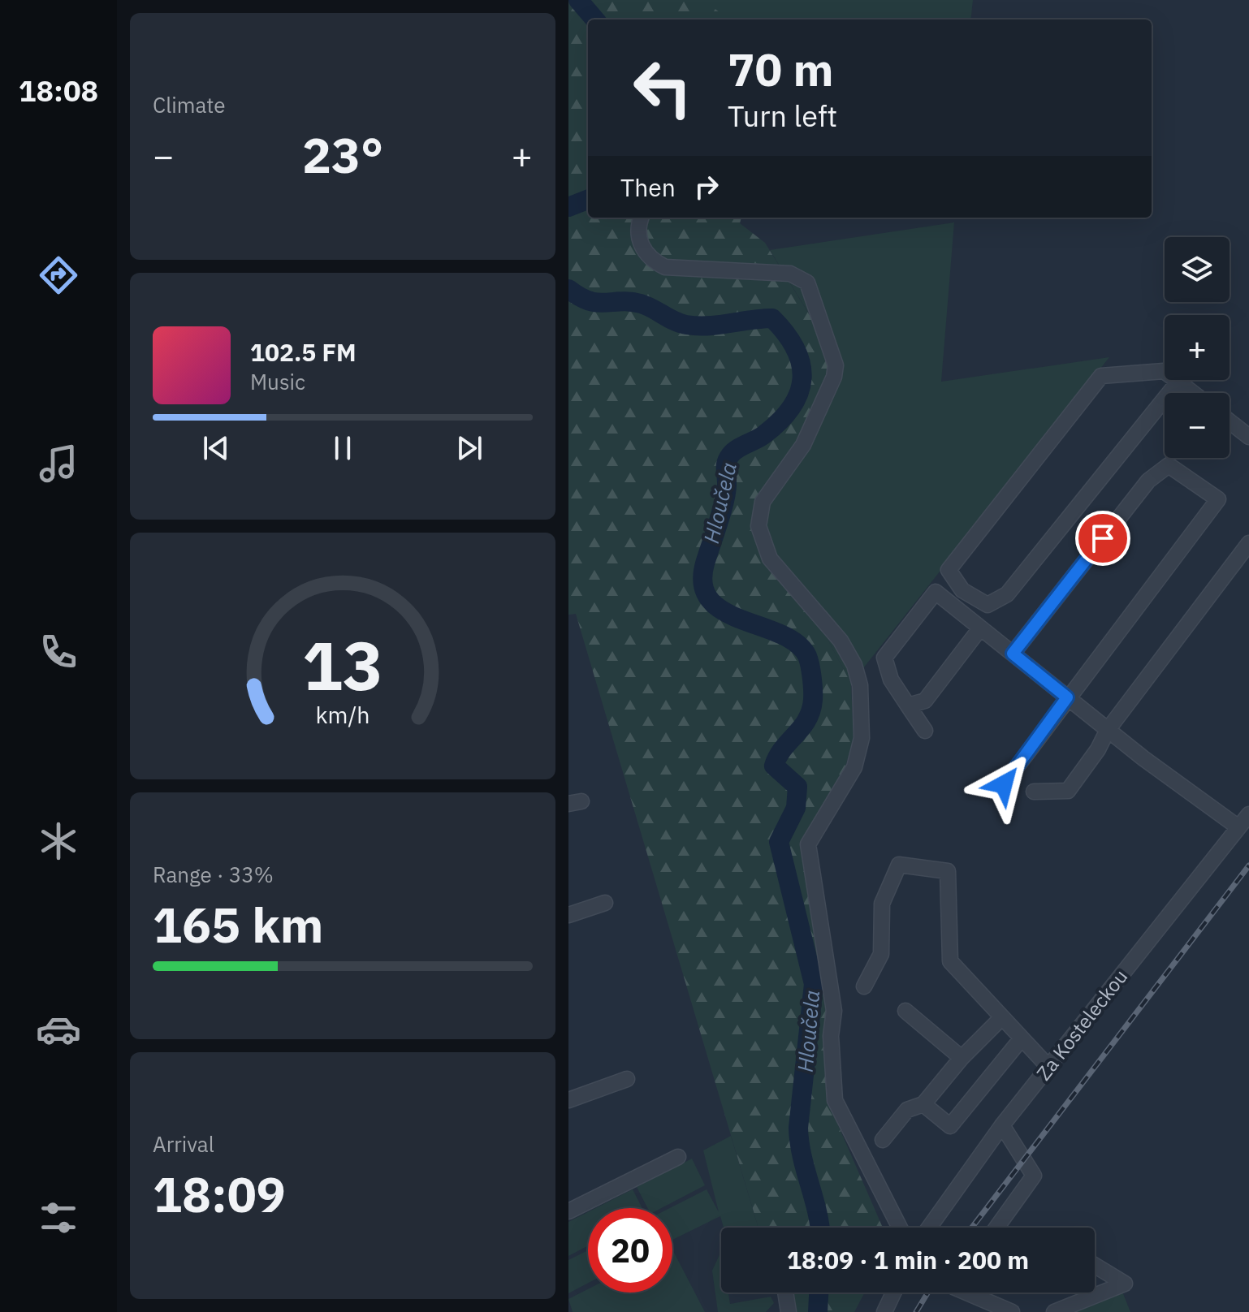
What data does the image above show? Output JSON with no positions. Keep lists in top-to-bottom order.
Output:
{
  "streets": {
    "street": ["Za Kosteleckou"]
  },
  "water": ["Hloučela"],
  "page": {
    "tabs": "18:08",
    "tile": [
      "Climate",
      ["Range · 33%", "165 km"],
      ["Arrival", "18:09"]
    ],
    "turn": ["70 m", "Turn left"],
    "heat": ["−", "23°", "+"],
    "then": "Then",
    "map_buttons": ["+", "−"],
    "song": ["102.5 FM", "Music"],
    "limit": "20",
    "trip": "18:09 · 1 min · 200 m",
    "gauge": ["13", "km/h"]
  }
}
